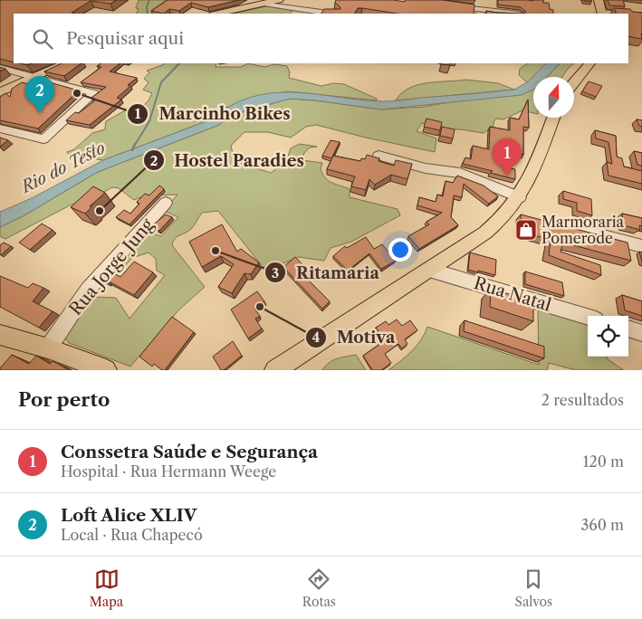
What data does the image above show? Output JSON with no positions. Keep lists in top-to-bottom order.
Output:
{
  "streets": {
    "street": ["Rua Jorge Jung", "Rua Natal"]
  },
  "water": ["Rio do Testo"],
  "places": {
    "other": [
      "Marcinho Bikes",
      "Hostel Paradies",
      "Ritamaria",
      "Motiva"
    ],
    "shop": ["Marmoraria Pomerode"]
  },
  "north": "top",
  "page": {
    "search": "Pesquisar aqui",
    "pins": ["2", "1"],
    "heading": ["Por perto", "2 resultados"],
    "list": [
      {
        "mark": "1",
        "name": "Conssetra Saúde e Segurança",
        "note": "Hospital · Rua Hermann Weege",
        "value": "120 m"
      },
      {
        "mark": "2",
        "name": "Loft Alice XLIV",
        "note": "Local · Rua Chapecó",
        "value": "360 m"
      }
    ],
    "nav": ["Mapa", "Rotas", "Salvos"]
  }
}
